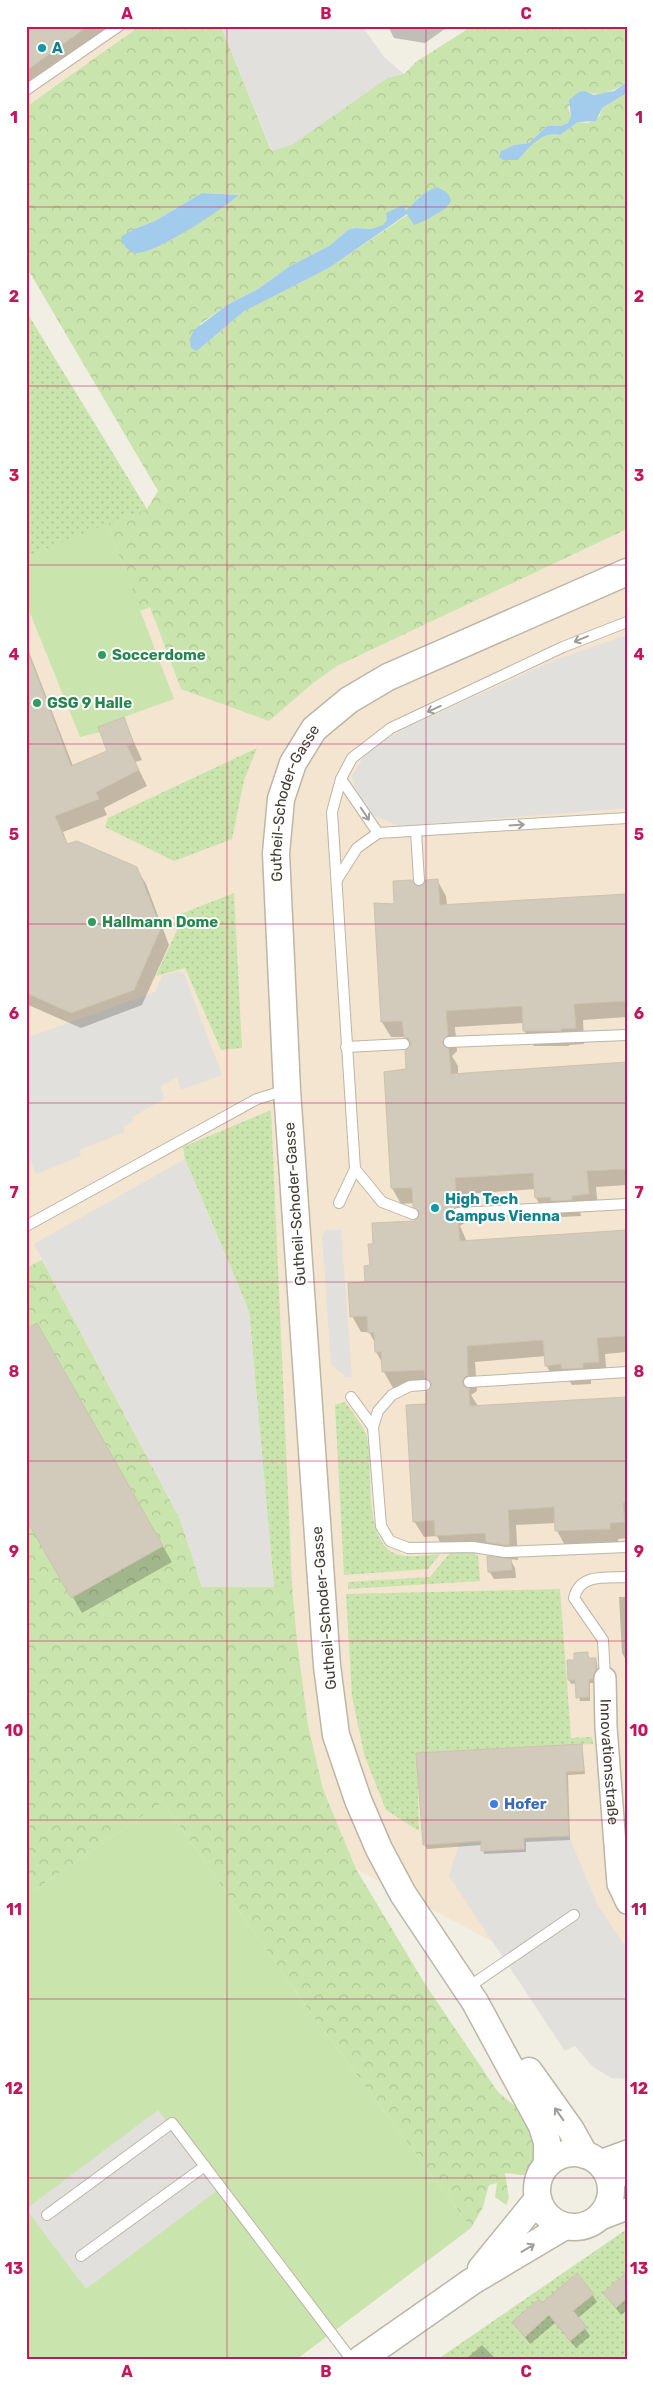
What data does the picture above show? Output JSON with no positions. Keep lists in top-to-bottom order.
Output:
{
  "streets": {
    "street": ["Gutheil-Schoder-Gasse", "Innovationsstraße"]
  },
  "places": [
    "A",
    "Soccerdome",
    "GSG 9 Halle",
    "Hallmann Dome",
    "High Tech Campus Vienna",
    "Hofer"
  ],
  "grid": {
    "columns": ["A", "B", "C"],
    "rows": [
      "1",
      "2",
      "3",
      "4",
      "5",
      "6",
      "7",
      "8",
      "9",
      "10",
      "11",
      "12",
      "13"
    ]
  }
}
